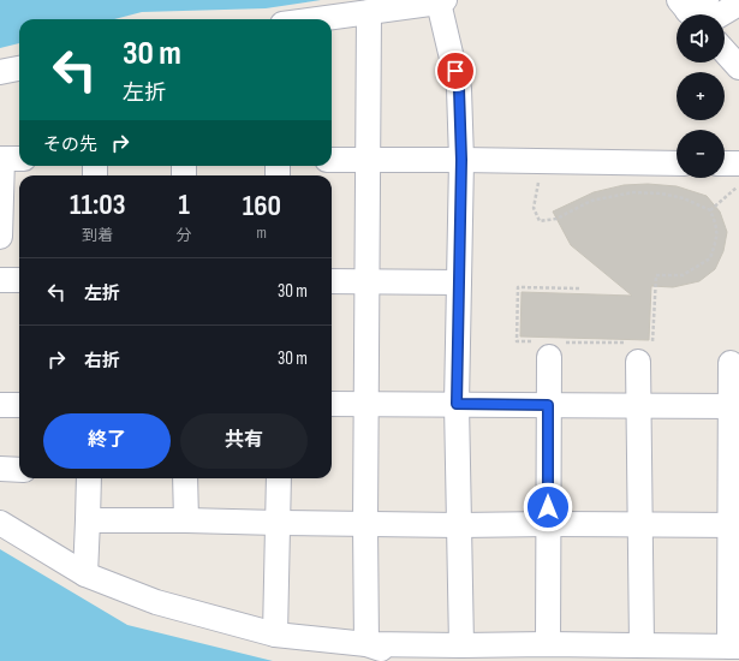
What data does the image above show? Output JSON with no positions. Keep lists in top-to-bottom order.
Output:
{
  "page": {
    "map_buttons": ["+", "−"],
    "turn": ["30 m", "左折"],
    "then": "その先",
    "eta": [
      "11:03",
      "到着",
      "1",
      "分",
      "160",
      "m"
    ],
    "list": [
      {
        "name": "左折",
        "value": "30 m"
      },
      {
        "name": "右折",
        "value": "30 m"
      }
    ],
    "buttons": ["終了", "共有"]
  }
}
